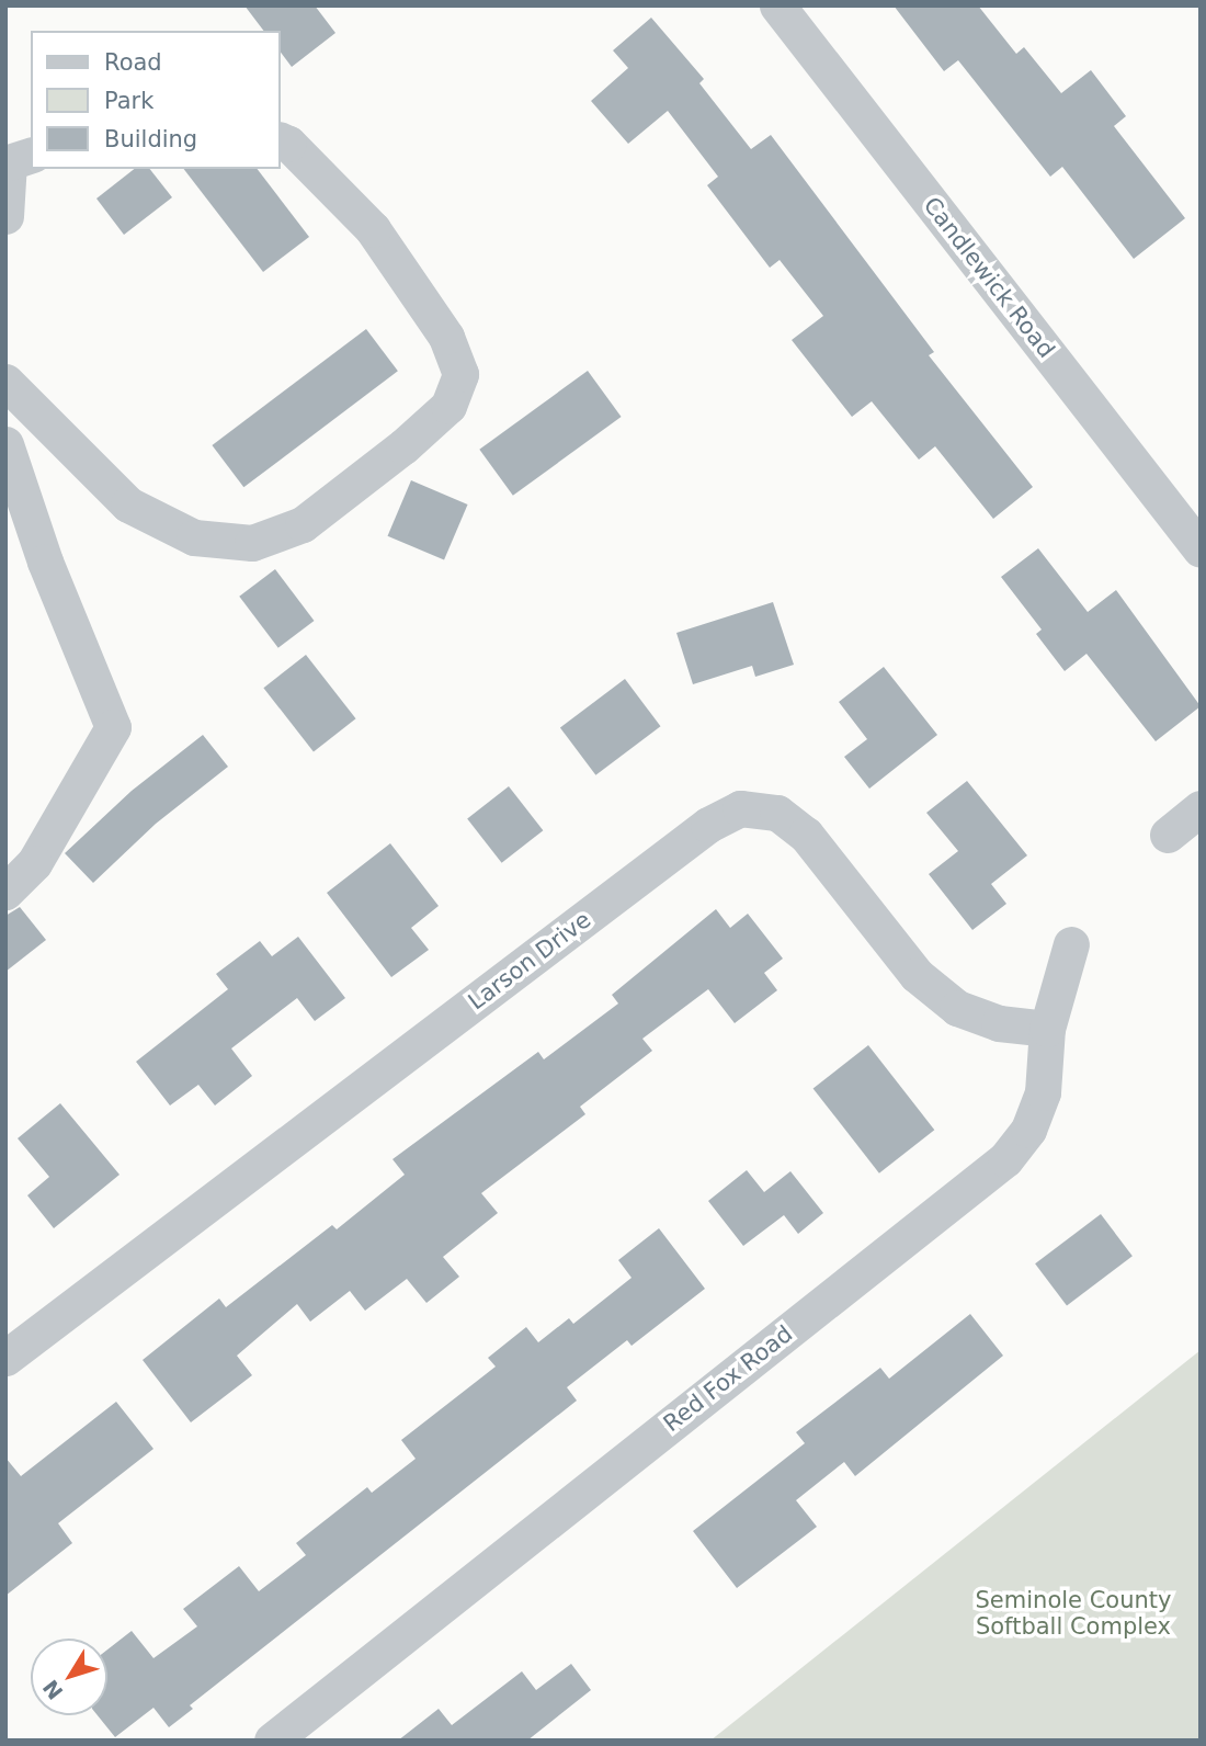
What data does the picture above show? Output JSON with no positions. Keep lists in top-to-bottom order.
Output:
{
  "streets": {
    "street": ["Candlewick Road", "Larson Drive", "Red Fox Road"]
  },
  "crossings": [
    ["Larson Drive", "Red Fox Road"]
  ],
  "parks": ["Seminole County Softball Complex"],
  "legend": ["Road", "Park", "Building"],
  "north": "bottom left"
}
